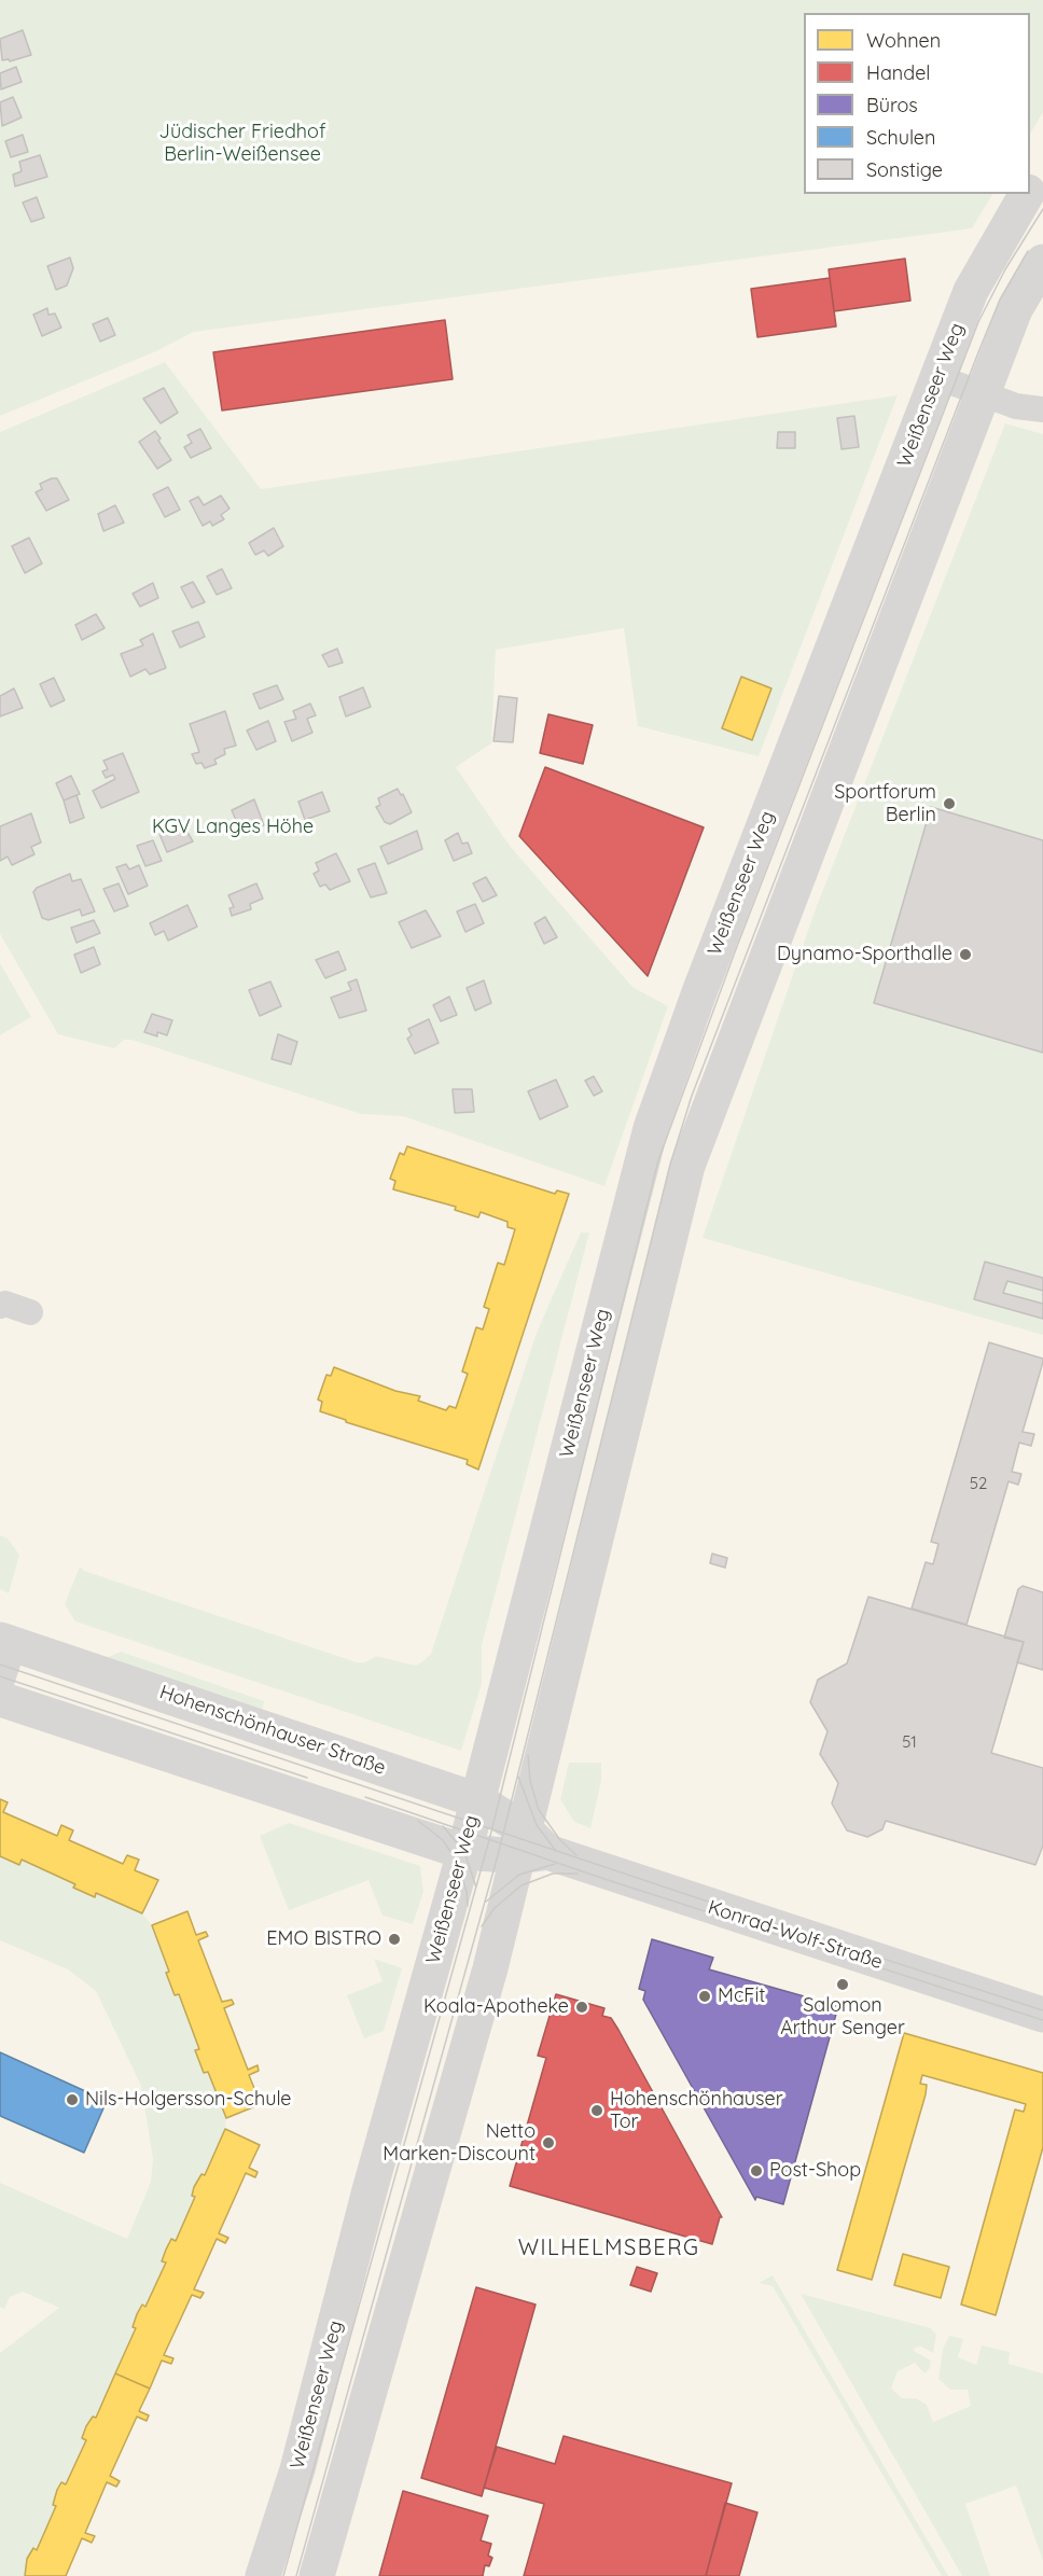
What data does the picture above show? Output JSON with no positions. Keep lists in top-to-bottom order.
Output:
{
  "streets": {
    "main road": ["Weißenseer Weg", "Hohenschönhauser Straße", "Konrad-Wolf-Straße"]
  },
  "crossings": [
    ["Weißenseer Weg", "Hohenschönhauser Straße"],
    ["Hohenschönhauser Straße", "Konrad-Wolf-Straße"]
  ],
  "districts": ["WILHELMSBERG"],
  "parks": ["Jüdischer Friedhof Berlin-Weißensee", "KGV Langes Höhe"],
  "places": [
    "Sportforum Berlin",
    "Dynamo-Sporthalle",
    "EMO BISTRO",
    "Salomon Arthur Senger",
    "McFit",
    "Koala-Apotheke",
    "Nils-Holgersson-Schule",
    "Hohenschönhauser Tor",
    "Netto Marken-Discount",
    "Post-Shop"
  ],
  "house_numbers": ["52", "51"],
  "legend": [
    "Wohnen",
    "Handel",
    "Büros",
    "Schulen",
    "Sonstige"
  ]
}
